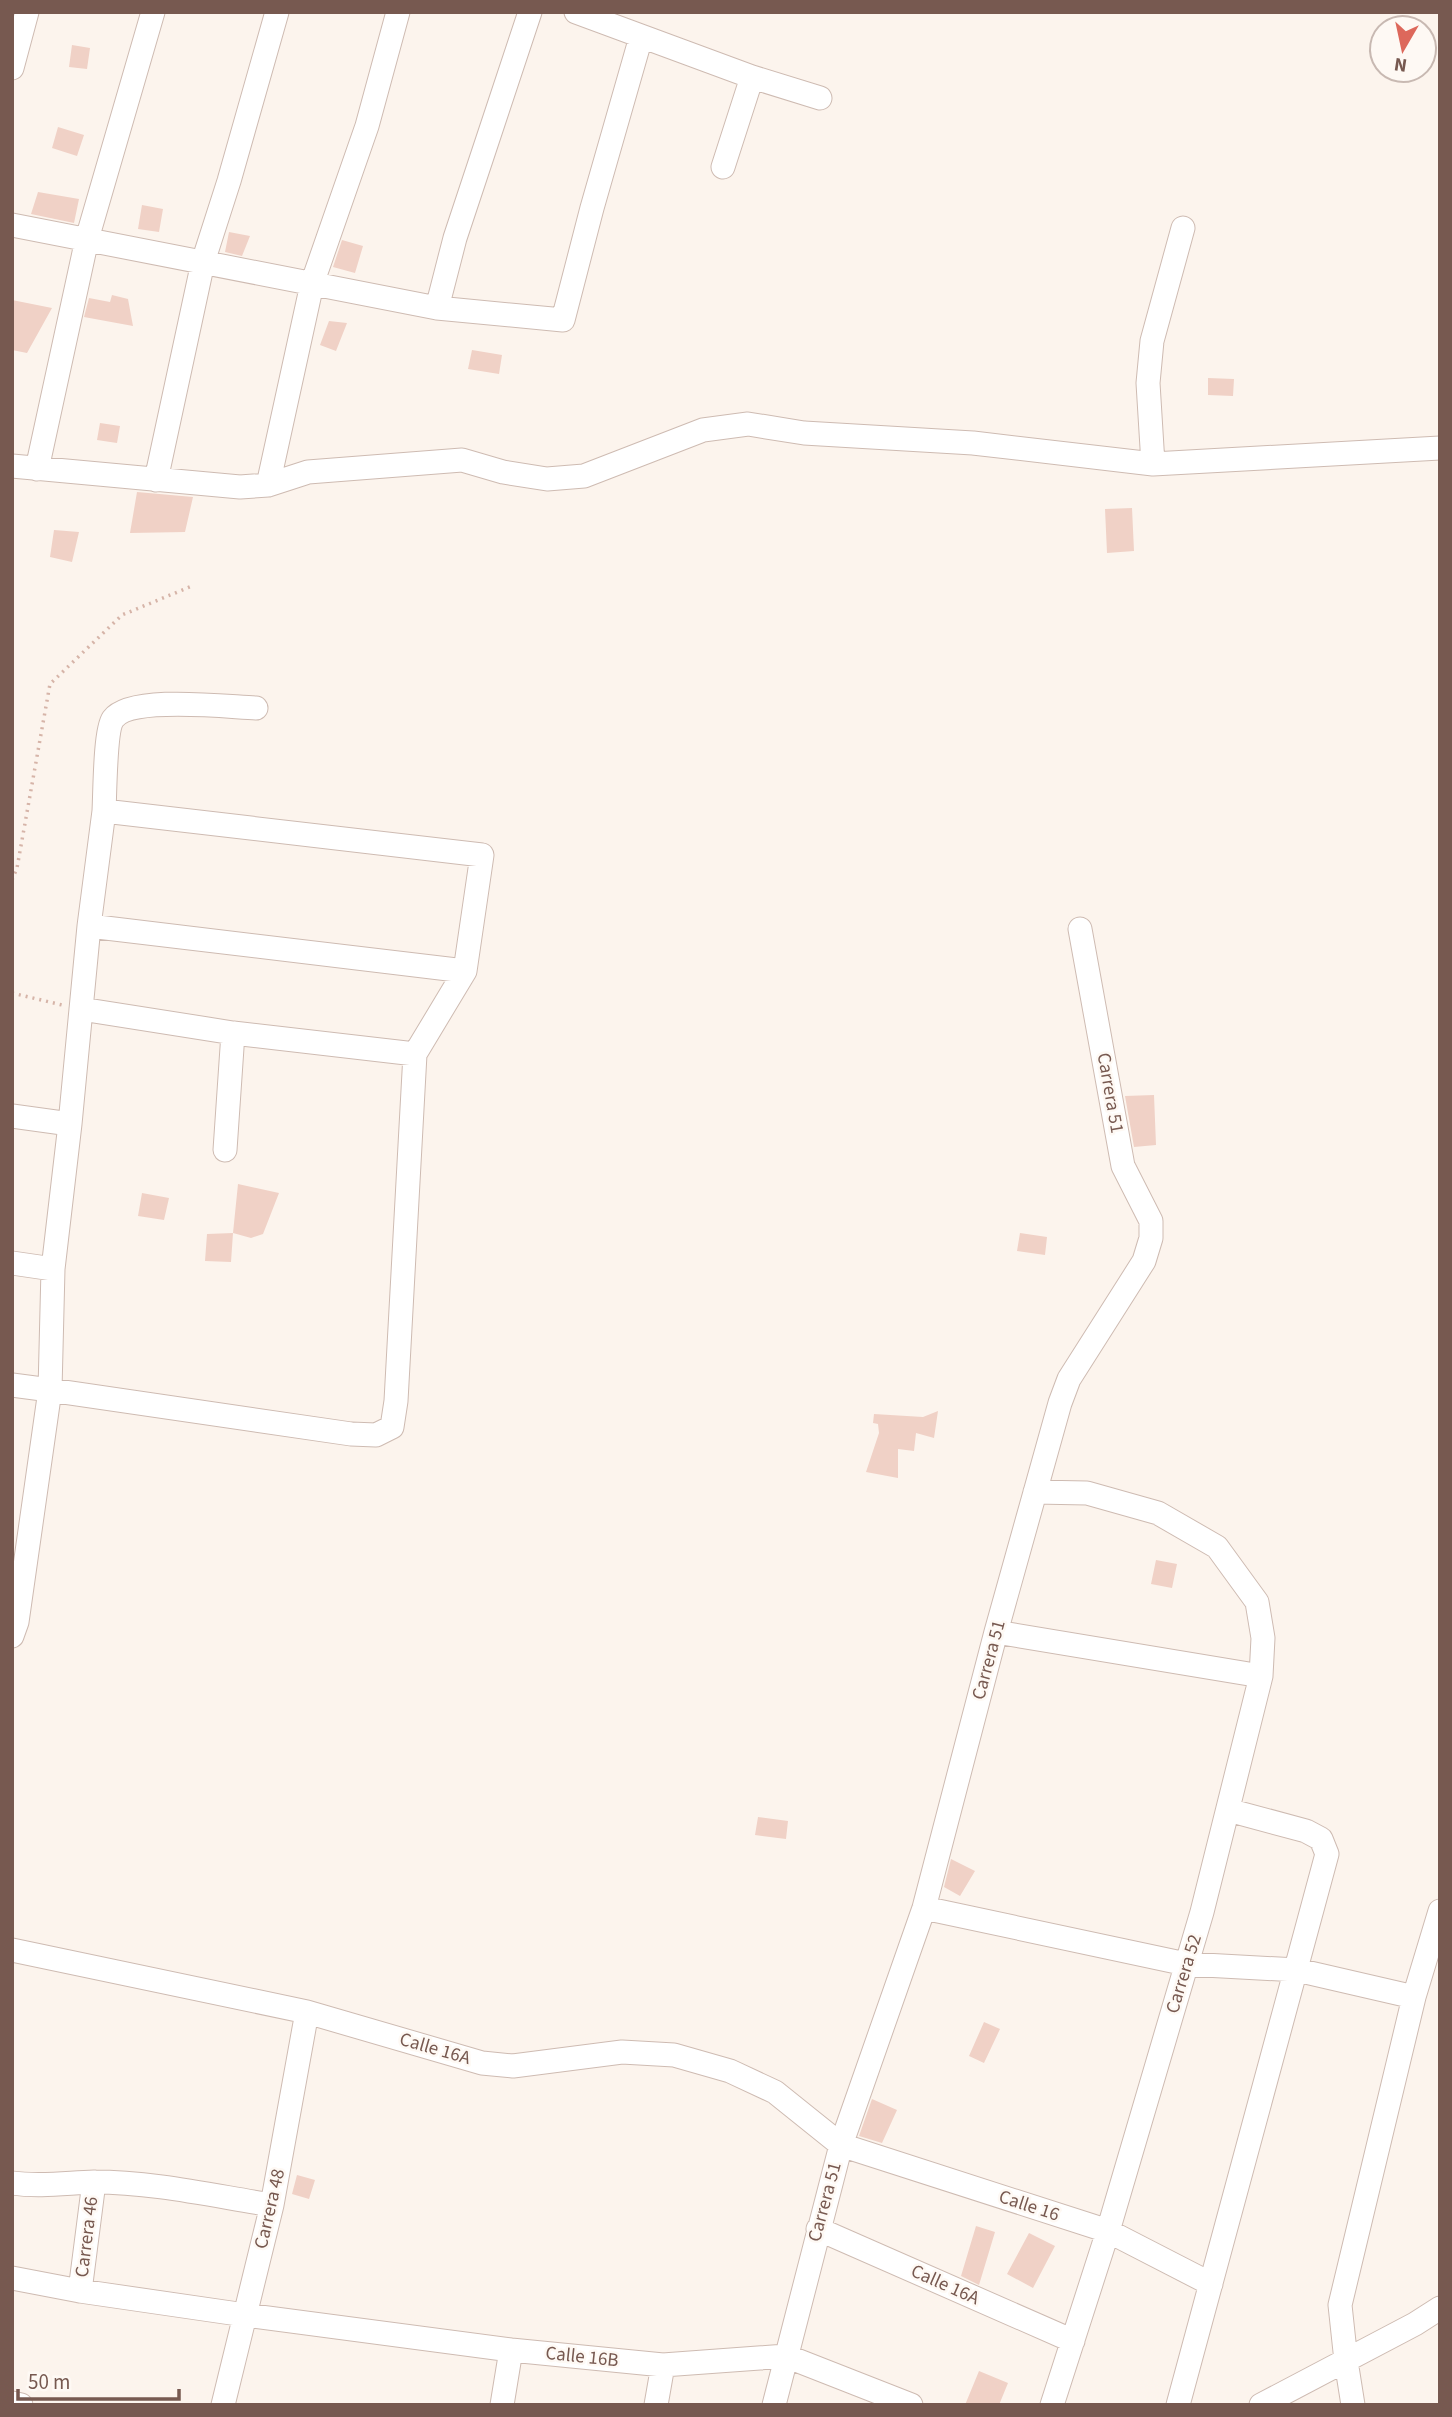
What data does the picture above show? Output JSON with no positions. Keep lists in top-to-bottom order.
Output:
{
  "streets": {
    "street": [
      "Carrera 51",
      "Carrera 52",
      "Calle 16A",
      "Calle 16",
      "Carrera 48",
      "Carrera 46",
      "Calle 16B"
    ]
  },
  "crossings": [
    ["Carrera 51", "Carrera 52"],
    ["Carrera 51", "Calle 16A"],
    ["Carrera 51", "Calle 16"],
    ["Carrera 51", "Calle 16B"],
    ["Carrera 52", "Calle 16A"],
    ["Carrera 52", "Calle 16"],
    ["Calle 16A", "Calle 16"],
    ["Calle 16A", "Carrera 48"],
    ["Carrera 48", "Calle 16B"],
    ["Carrera 46", "Calle 16B"]
  ],
  "scale_bar": "50 m",
  "north": "bottom"
}
